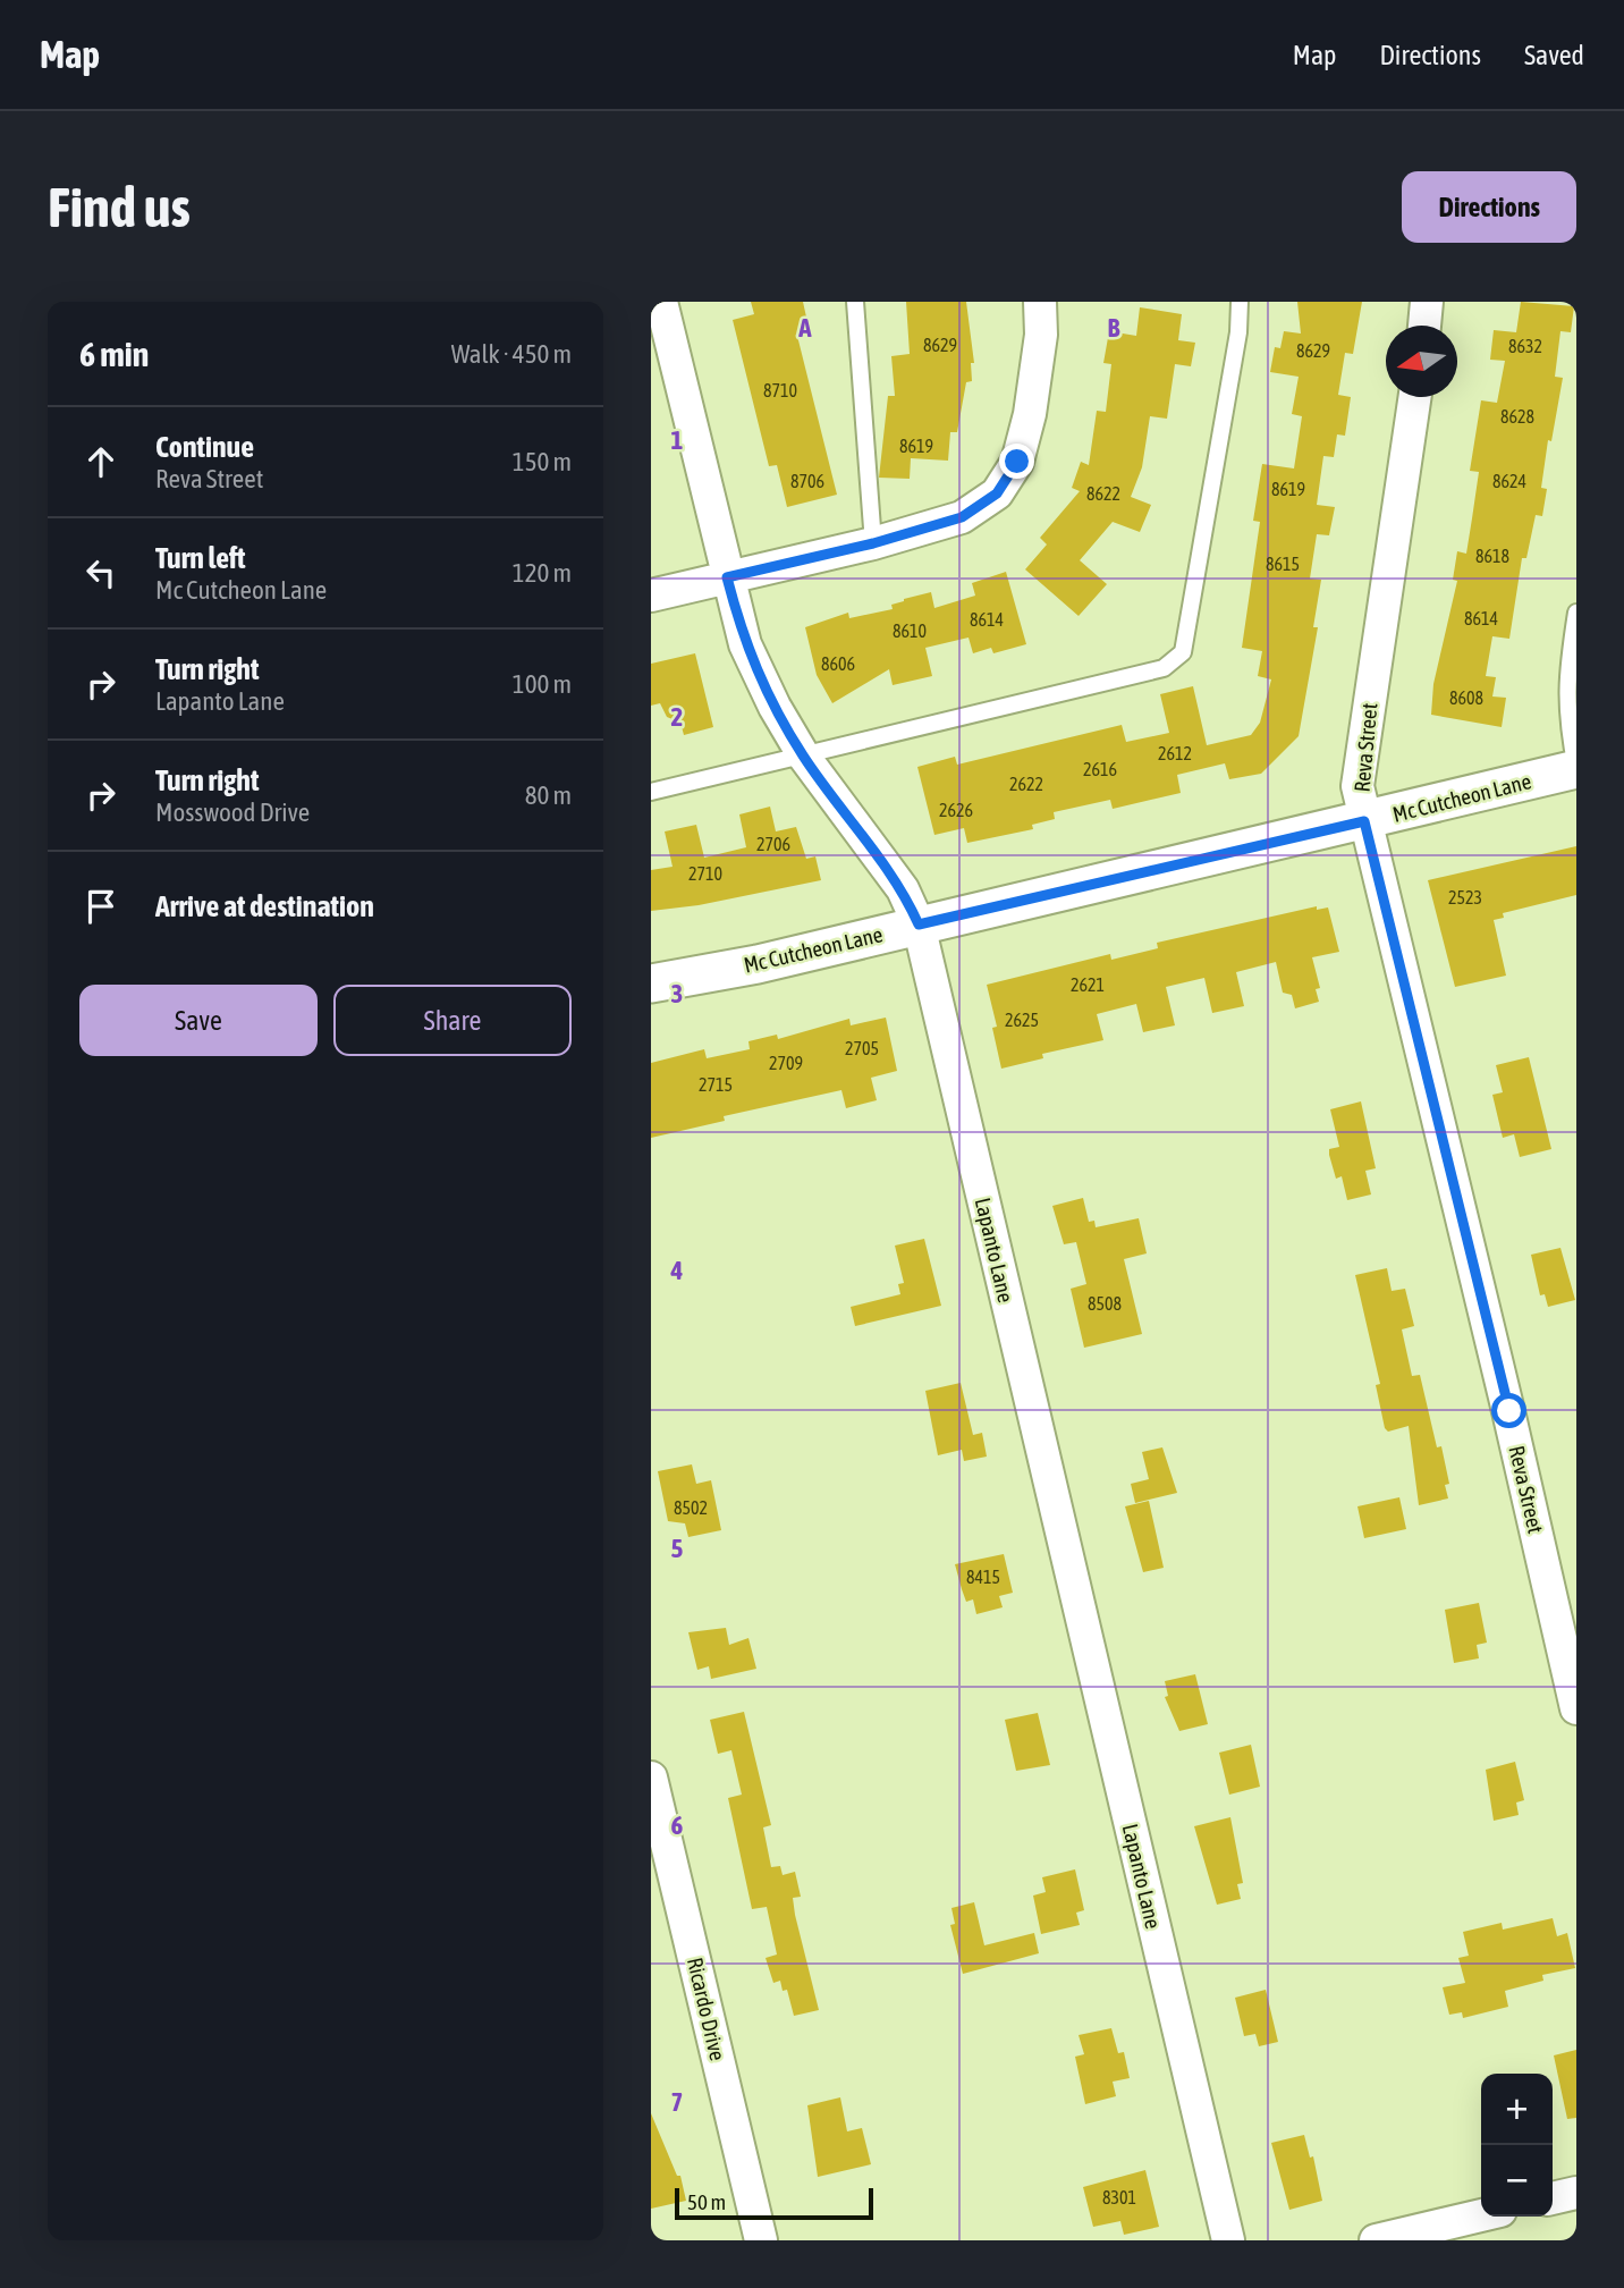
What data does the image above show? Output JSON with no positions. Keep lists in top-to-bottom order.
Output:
{
  "streets": {
    "street": [
      "Reva Street",
      "Mc Cutcheon Lane",
      "Lapanto Lane",
      "Ricardo Drive"
    ]
  },
  "crossings": [
    ["Reva Street", "Mc Cutcheon Lane"],
    ["Mc Cutcheon Lane", "Lapanto Lane"]
  ],
  "house_numbers": [
    "8629",
    "8632",
    "8629",
    "8710",
    "8628",
    "8619",
    "8706",
    "8624",
    "8619",
    "8622",
    "8618",
    "8615",
    "8614",
    "8614",
    "8610",
    "8606",
    "8608",
    "2612",
    "2616",
    "2622",
    "2626",
    "2706",
    "2710",
    "2523",
    "2621",
    "2625",
    "2705",
    "2709",
    "2715",
    "8508",
    "8502",
    "8415",
    "8301"
  ],
  "scale_bar": "50 m",
  "north": "left",
  "page": {
    "header": "Map",
    "nav": ["Map", "Directions", "Saved"],
    "buttons": [
      "Directions",
      ["Save", "Share"]
    ],
    "title": "Find us",
    "heading": ["6 min", "Walk · 450 m"],
    "list": [
      ["Continue", "Reva Street", "150 m"],
      ["Turn left", "Mc Cutcheon Lane", "120 m"],
      ["Turn right", "Lapanto Lane", "100 m"],
      ["Turn right", "Mosswood Drive", "80 m"],
      "Arrive at destination"
    ],
    "map_buttons": ["+", "−"],
    "scale": "50 m"
  },
  "grid": {
    "columns": ["A", "B"],
    "rows": [
      "1",
      "2",
      "3",
      "4",
      "5",
      "6",
      "7"
    ]
  }
}
